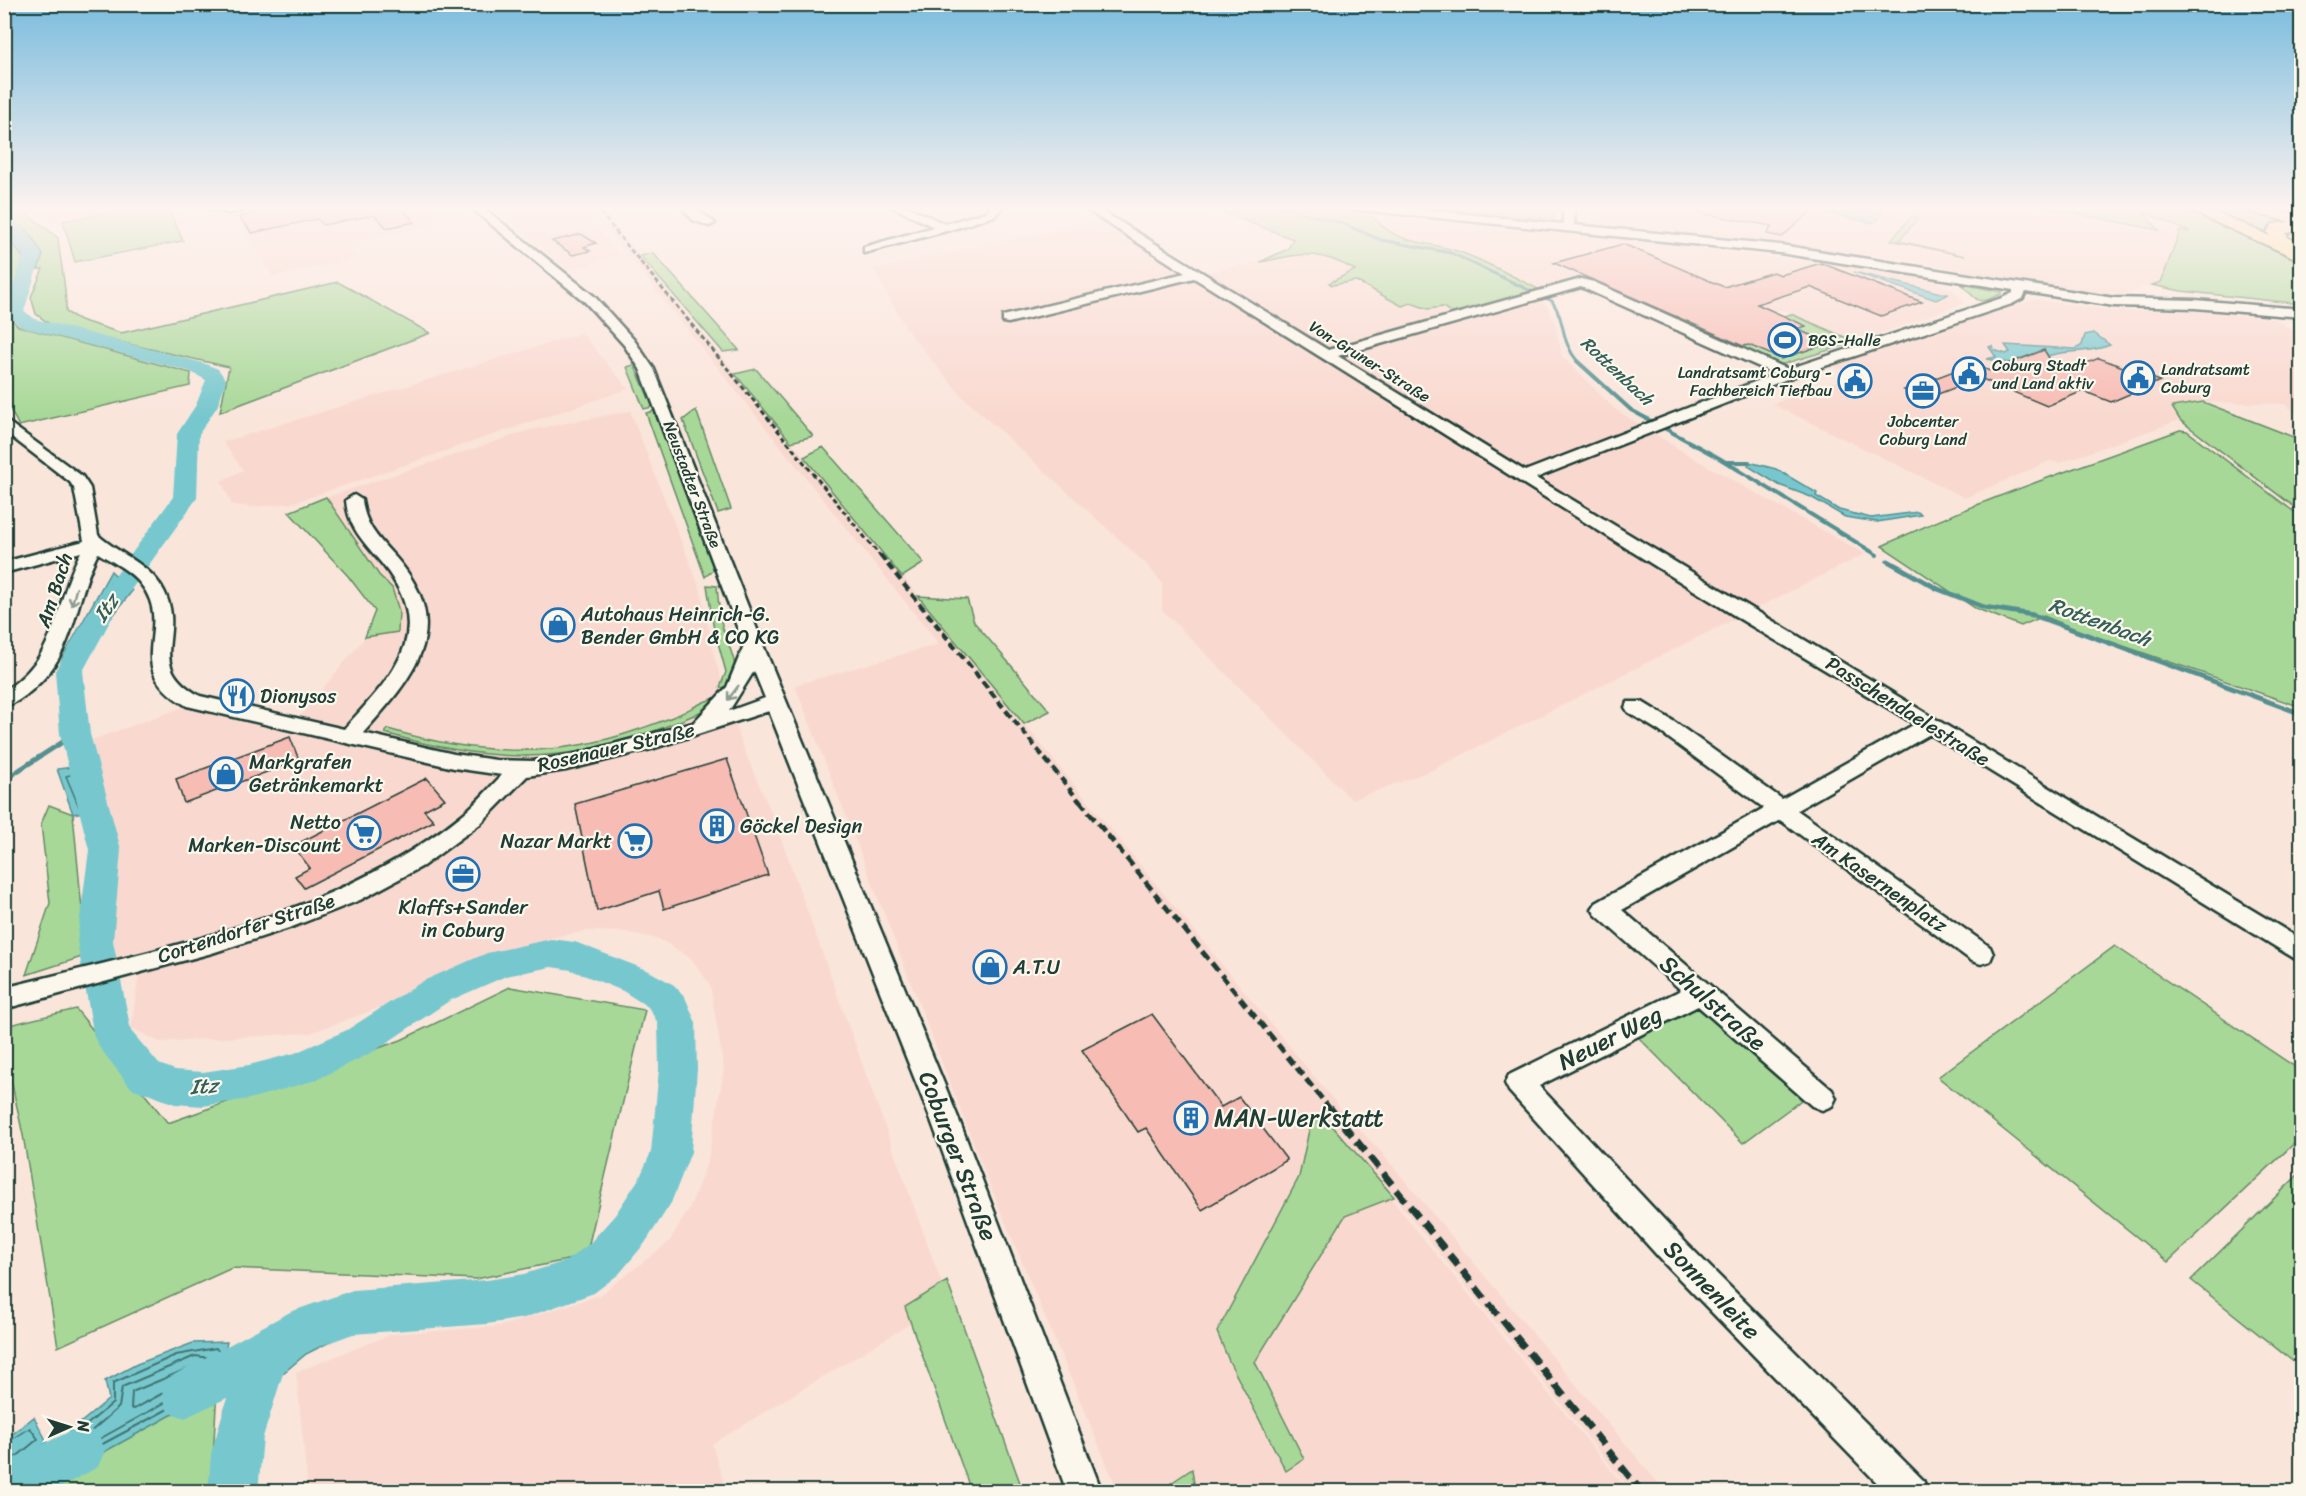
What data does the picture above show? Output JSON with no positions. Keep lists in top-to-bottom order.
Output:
{
  "streets": {
    "street": [
      "Von-Gruner-Straße",
      "Neustadter Straße",
      "Am Bach",
      "Passchendaelestraße",
      "Rosenauer Straße",
      "Am Kasernenplatz",
      "Cortendorfer Straße",
      "Schulstraße",
      "Neuer Weg",
      "Coburger Straße",
      "Sonnenleite"
    ]
  },
  "crossings": [
    ["Von-Gruner-Straße", "Passchendaelestraße"],
    ["Neustadter Straße", "Rosenauer Straße"],
    ["Neustadter Straße", "Coburger Straße"],
    ["Am Bach", "Rosenauer Straße"],
    ["Rosenauer Straße", "Cortendorfer Straße"],
    ["Am Kasernenplatz", "Schulstraße"],
    ["Schulstraße", "Neuer Weg"],
    ["Neuer Weg", "Sonnenleite"]
  ],
  "one_way": ["Am Bach"],
  "water": ["Rottenbach", "Itz"],
  "places": {
    "sports": ["BGS-Halle"],
    "public building": ["Coburg Stadt und Land aktiv", "Landratsamt Coburg", "Landratsamt Coburg - Fachbereich Tiefbau"],
    "office": ["Jobcenter Coburg Land", "Klaffs+Sander in Coburg"],
    "shop": ["Autohaus Heinrich-G. Bender GmbH & CO KG", "Markgrafen Getränkemarkt", "A.T.U"],
    "restaurant": ["Dionysos"],
    "building": ["Göckel Design", "MAN-Werkstatt"],
    "supermarket": ["Netto Marken-Discount", "Nazar Markt"]
  },
  "north": "right"
}
